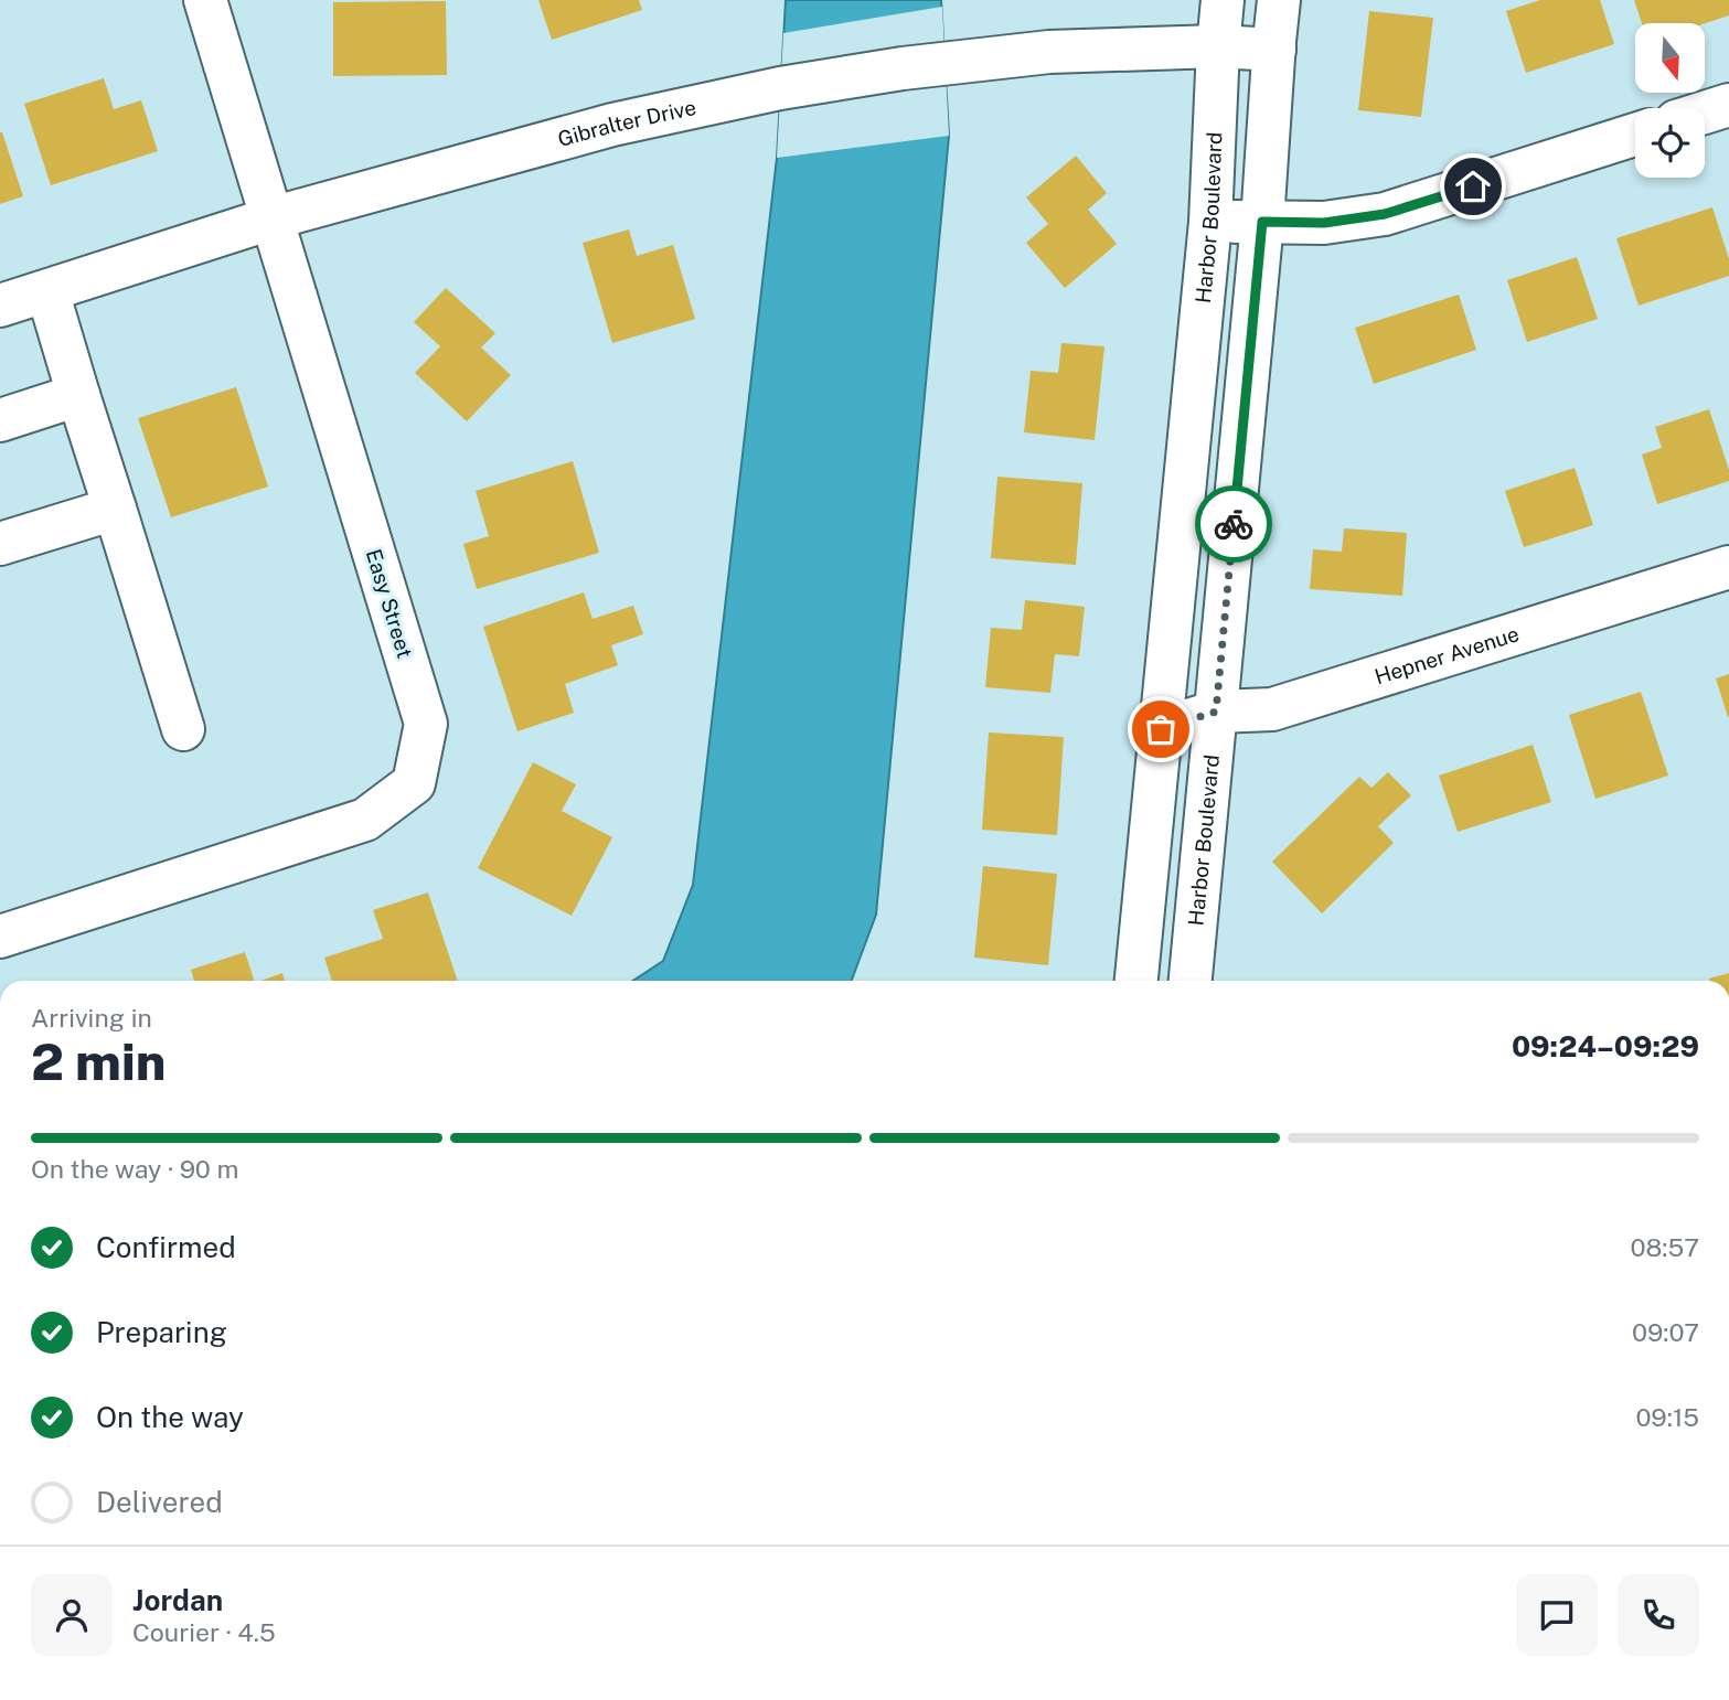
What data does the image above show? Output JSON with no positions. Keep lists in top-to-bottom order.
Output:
{
  "streets": {
    "street": [
      "Gibralter Drive",
      "Harbor Boulevard",
      "Easy Street",
      "Hepner Avenue"
    ]
  },
  "crossings": [
    ["Gibralter Drive", "Harbor Boulevard"],
    ["Gibralter Drive", "Easy Street"],
    ["Harbor Boulevard", "Hepner Avenue"]
  ],
  "north": "bottom",
  "page": {
    "heading": ["2 min", "Arriving in", "09:24–09:29"],
    "panel": ["Jordan", "Courier · 4.5"],
    "bar": "On the way · 90 m",
    "list": [
      ["Confirmed", "08:57"],
      ["Preparing", "09:07"],
      ["On the way", "09:15"],
      "Delivered"
    ]
  }
}
